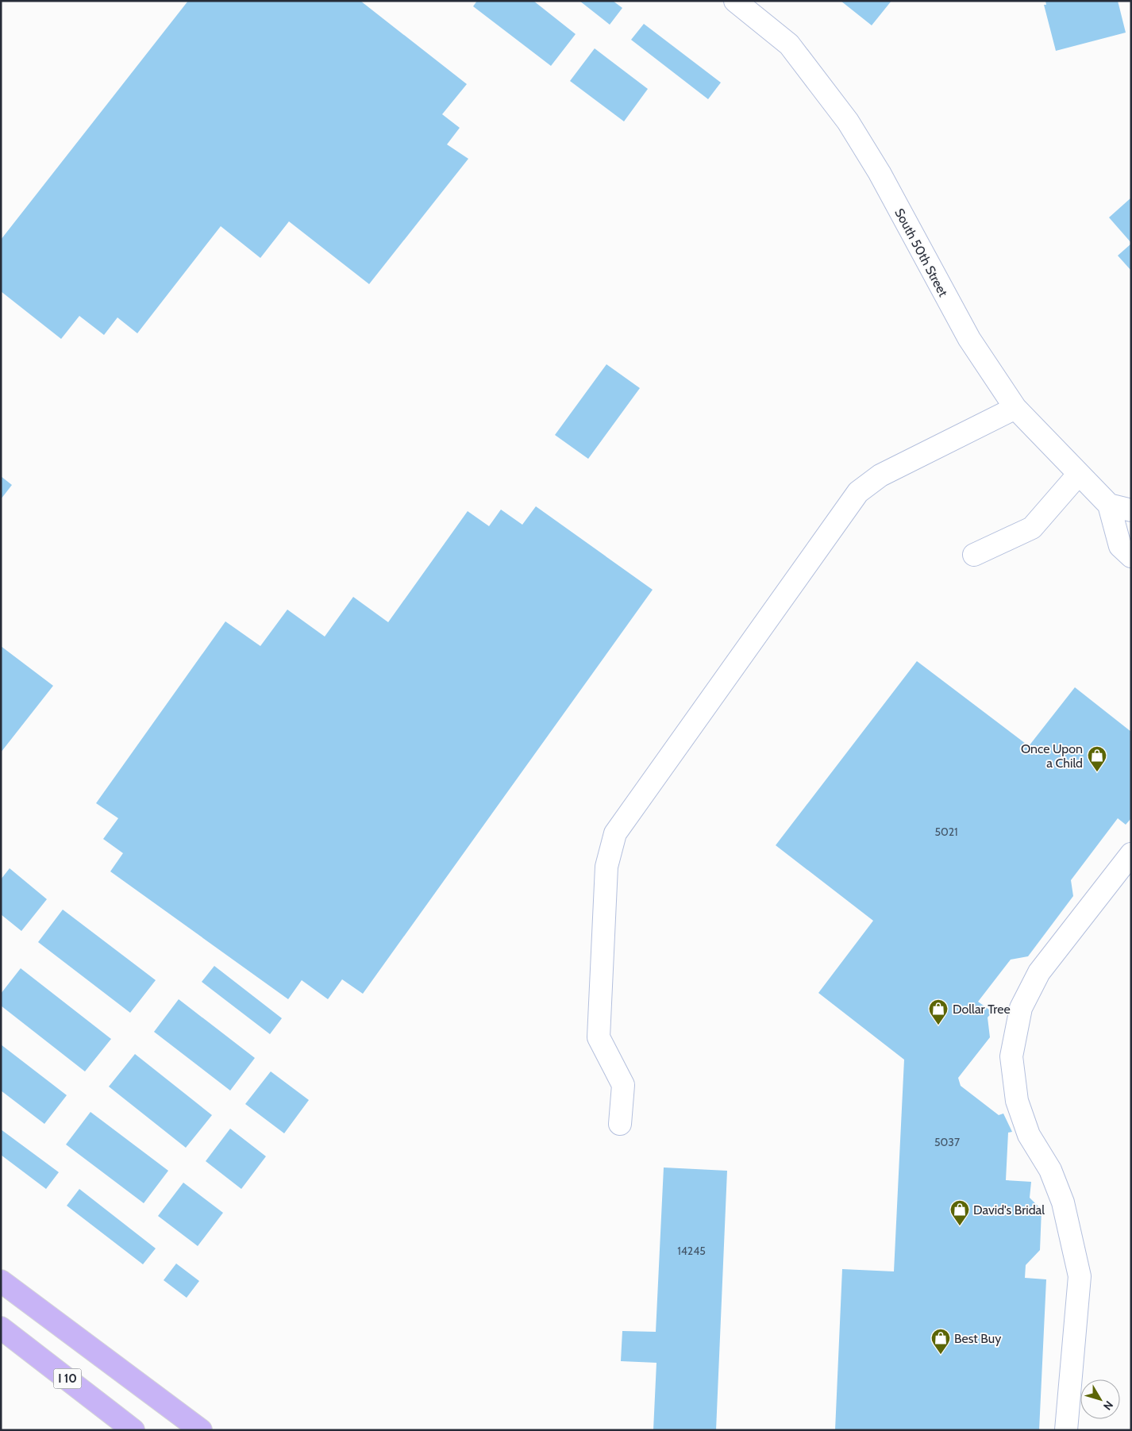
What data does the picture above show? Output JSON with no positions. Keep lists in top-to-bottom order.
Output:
{
  "streets": {
    "highway": ["I 10"],
    "street": ["South 50th Street"]
  },
  "places": {
    "shop": [
      "Once Upon a Child",
      "Dollar Tree",
      "David's Bridal",
      "Best Buy"
    ]
  },
  "house_numbers": ["5021", "5037", "14245"],
  "north": "bottom right"
}
